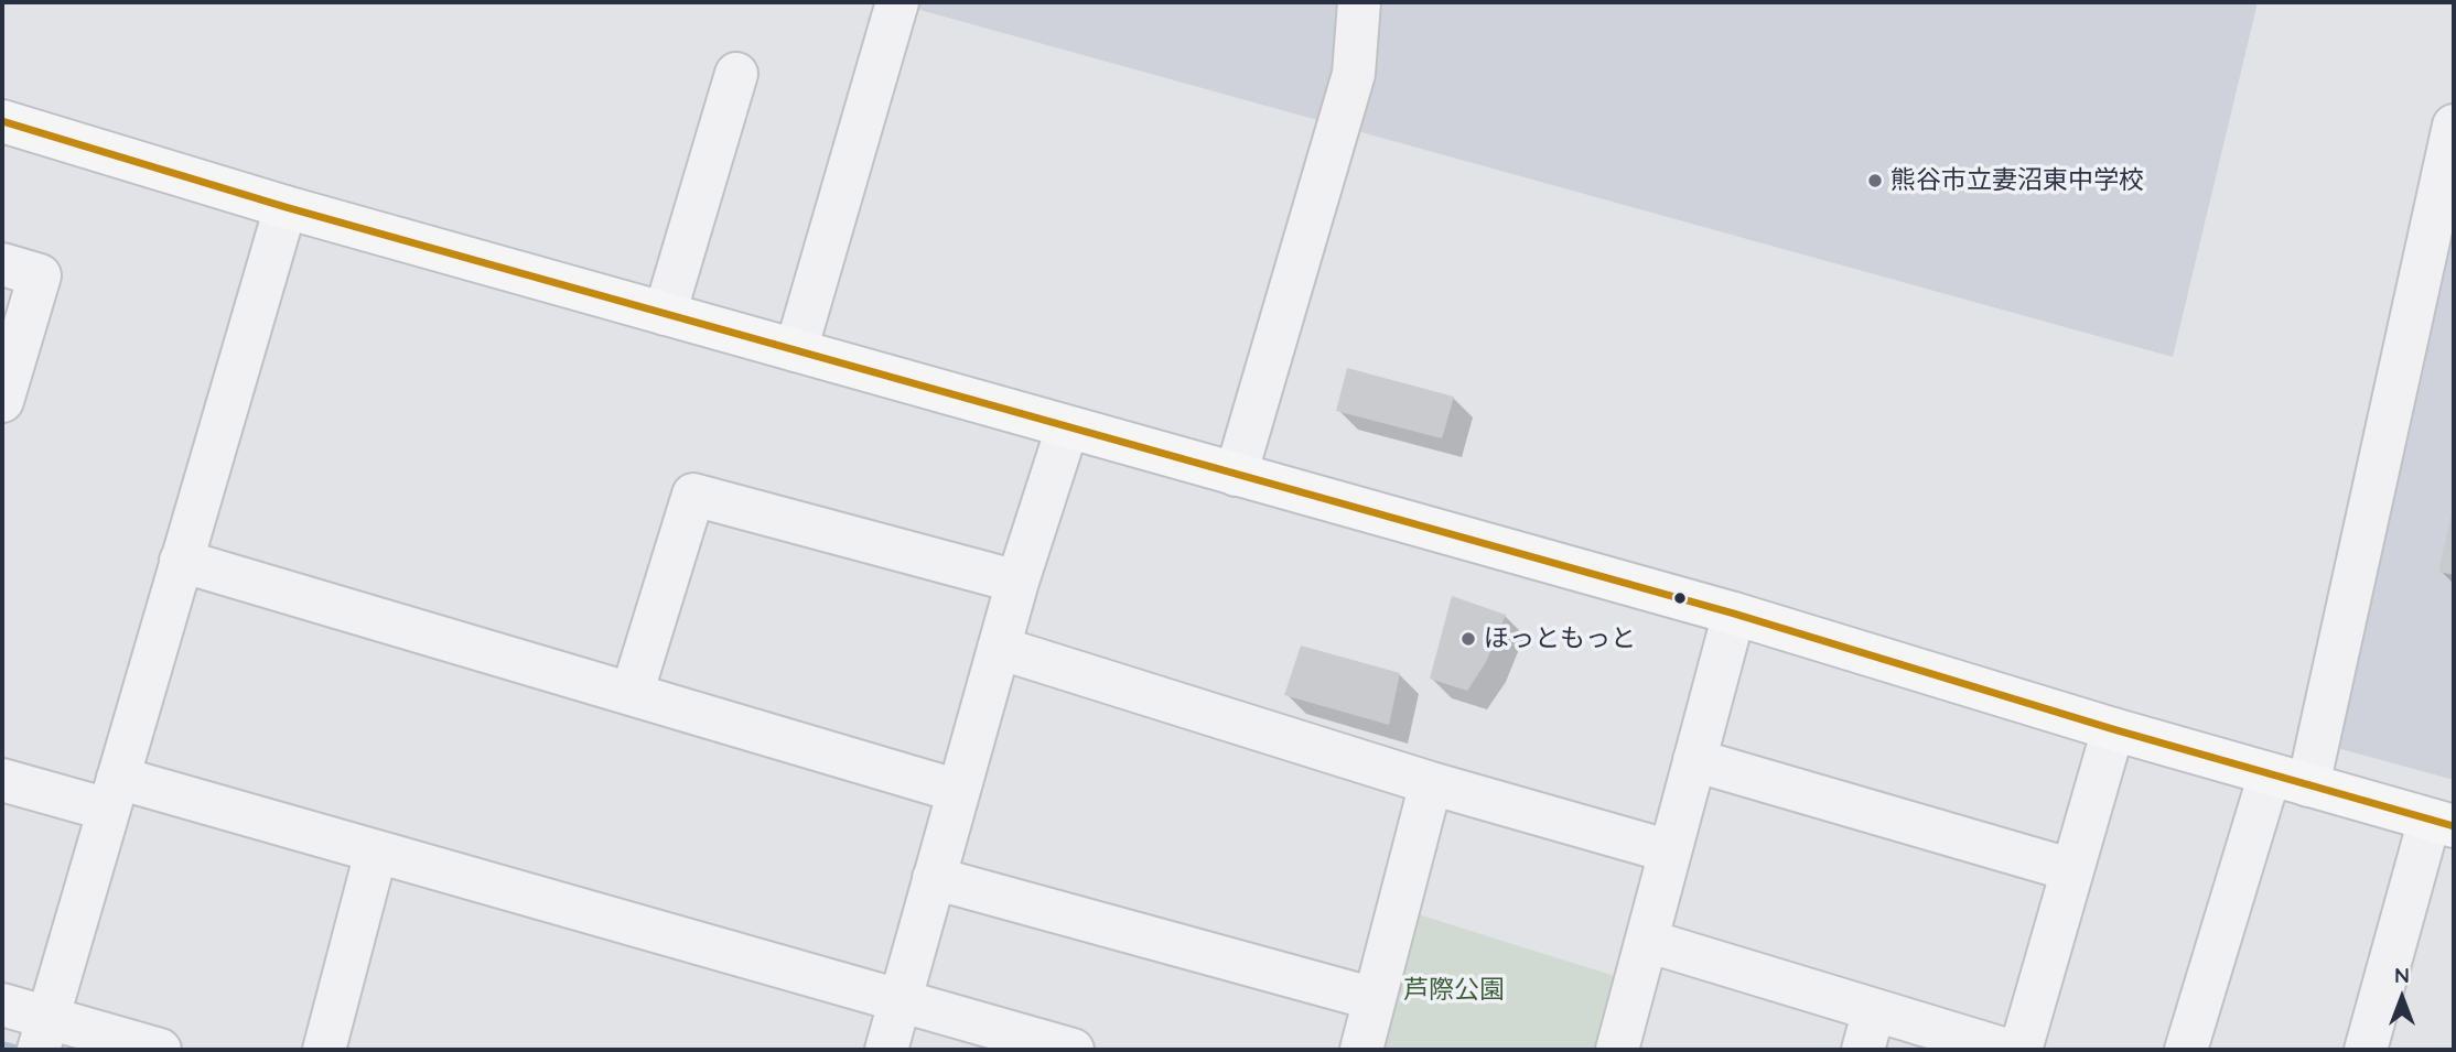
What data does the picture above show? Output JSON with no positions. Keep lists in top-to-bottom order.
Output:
{
  "parks": ["芦際公園"],
  "places": ["熊谷市立妻沼東中学校", "ほっともっと"],
  "north": "top"
}
